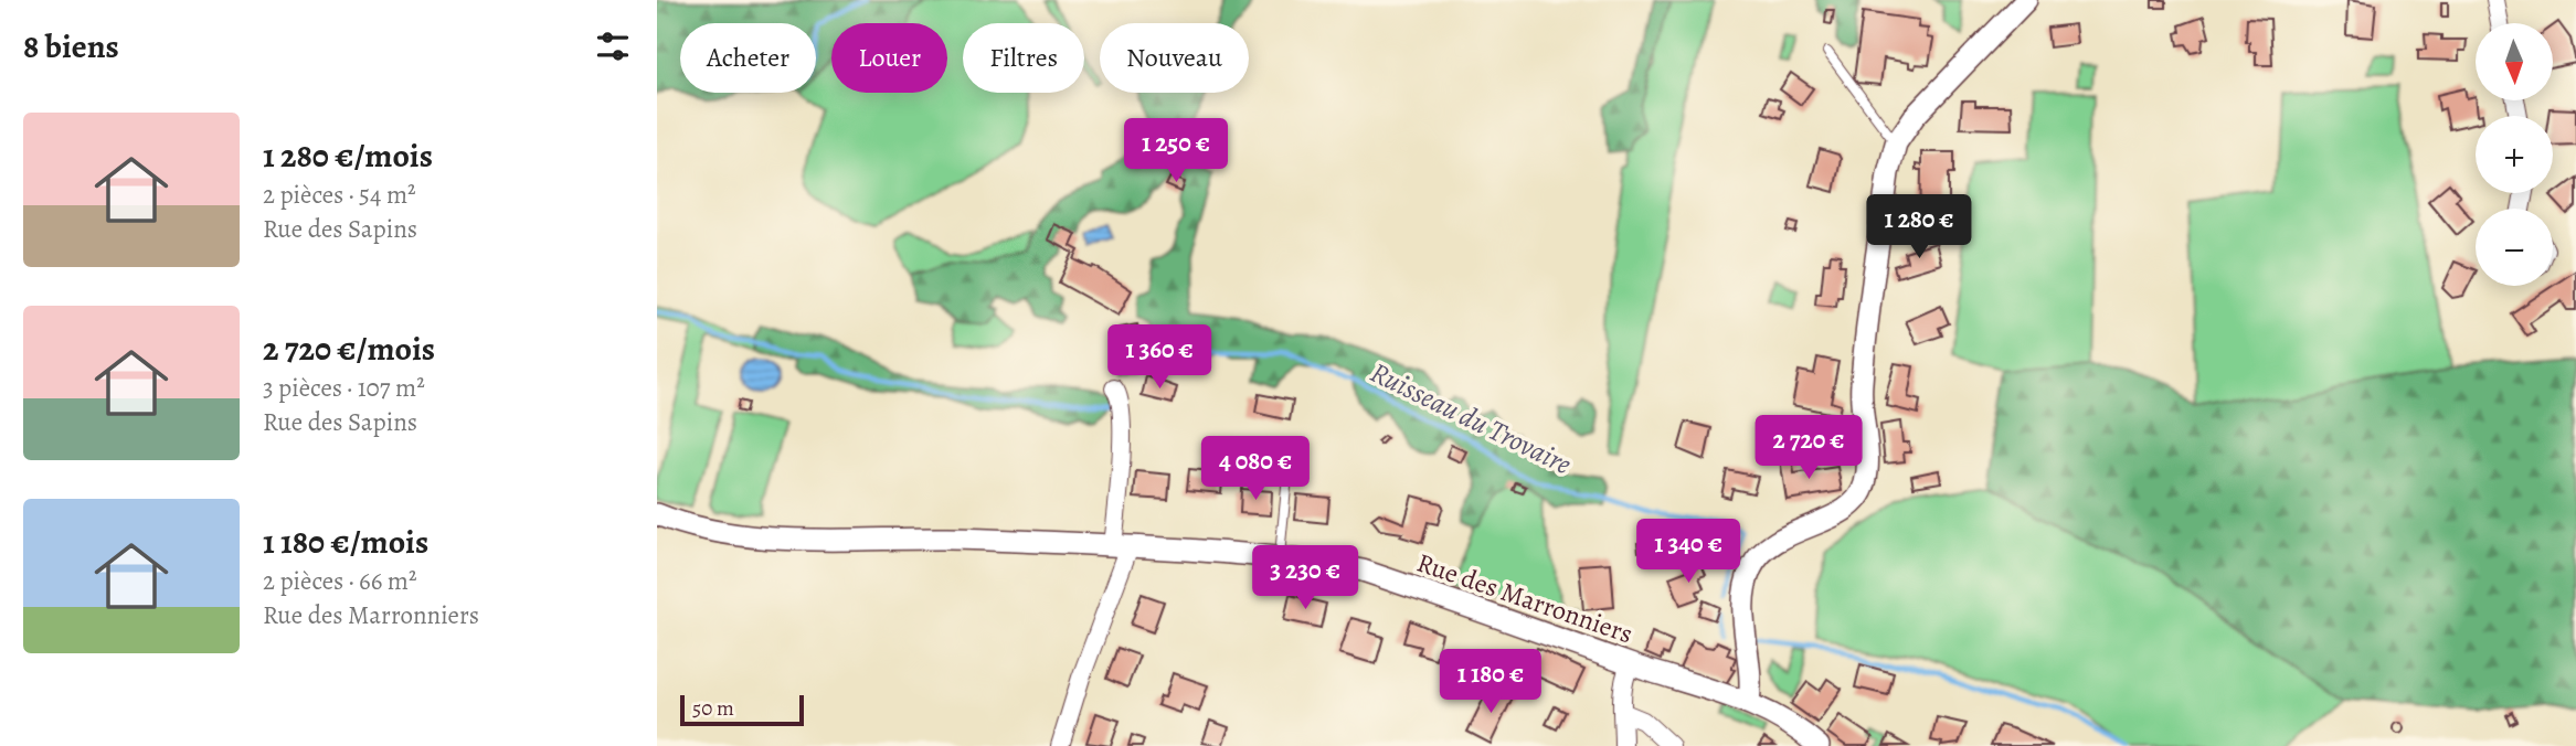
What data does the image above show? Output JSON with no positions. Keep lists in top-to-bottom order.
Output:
{
  "streets": {
    "street": ["Rue des Marronniers"]
  },
  "water": ["Ruisseau du Trovaire"],
  "scale_bar": "50 m",
  "north": "bottom",
  "page": {
    "heading": "8 biens",
    "map_buttons": ["+", "−"],
    "chip": [
      "Acheter",
      "Louer",
      "Filtres",
      "Nouveau"
    ],
    "list": [
      {
        "name": "1 280 €/mois",
        "note": "2 pièces · 54 m² · Rue des Sapins"
      },
      {
        "name": "2 720 €/mois",
        "note": "3 pièces · 107 m² · Rue des Sapins"
      },
      {
        "name": "1 180 €/mois",
        "note": "2 pièces · 66 m² · Rue des Marronniers"
      }
    ],
    "price": [
      "1 250 €",
      "1 280 €",
      "1 360 €",
      "2 720 €",
      "4 080 €",
      "1 340 €",
      "3 230 €",
      "1 180 €"
    ],
    "scale": "50 m"
  }
}
